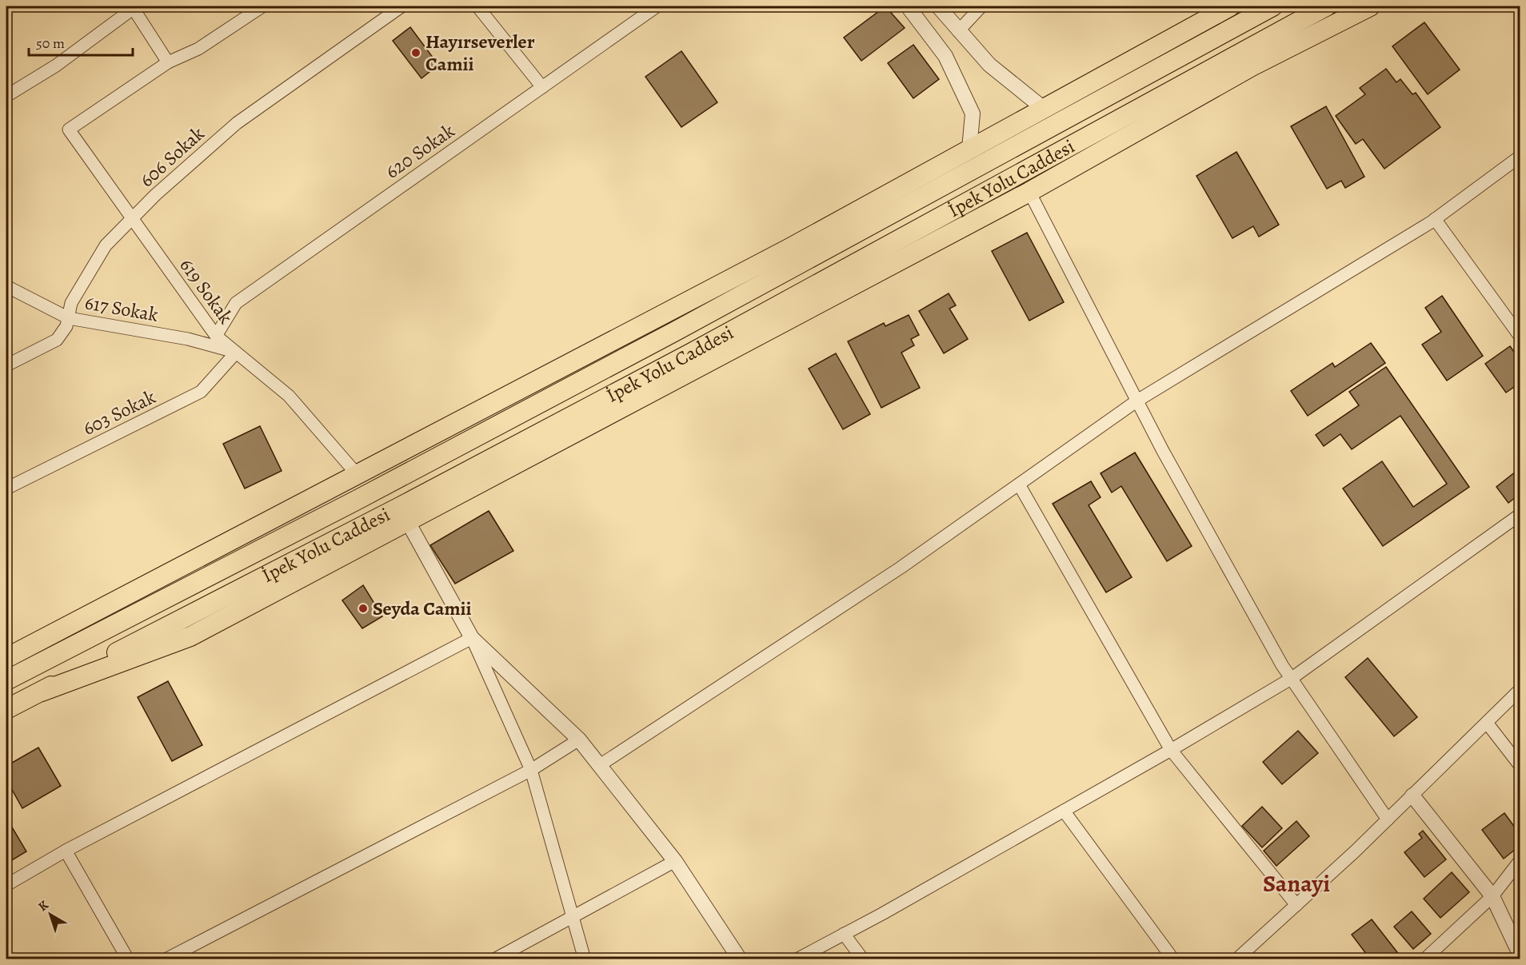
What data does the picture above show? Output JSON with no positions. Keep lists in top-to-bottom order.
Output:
{
  "streets": {
    "highway": ["İpek Yolu Caddesi"],
    "street": [
      "620 Sokak",
      "606 Sokak",
      "619 Sokak",
      "617 Sokak",
      "603 Sokak"
    ]
  },
  "crossings": [
    ["620 Sokak", "619 Sokak"],
    ["606 Sokak", "619 Sokak"],
    ["606 Sokak", "617 Sokak"],
    ["619 Sokak", "617 Sokak"],
    ["619 Sokak", "603 Sokak"],
    ["617 Sokak", "603 Sokak"]
  ],
  "districts": ["Sanayi"],
  "places": ["Hayırseverler Camii", "Seyda Camii"],
  "scale_bar": "50 m",
  "north": "top left"
}
